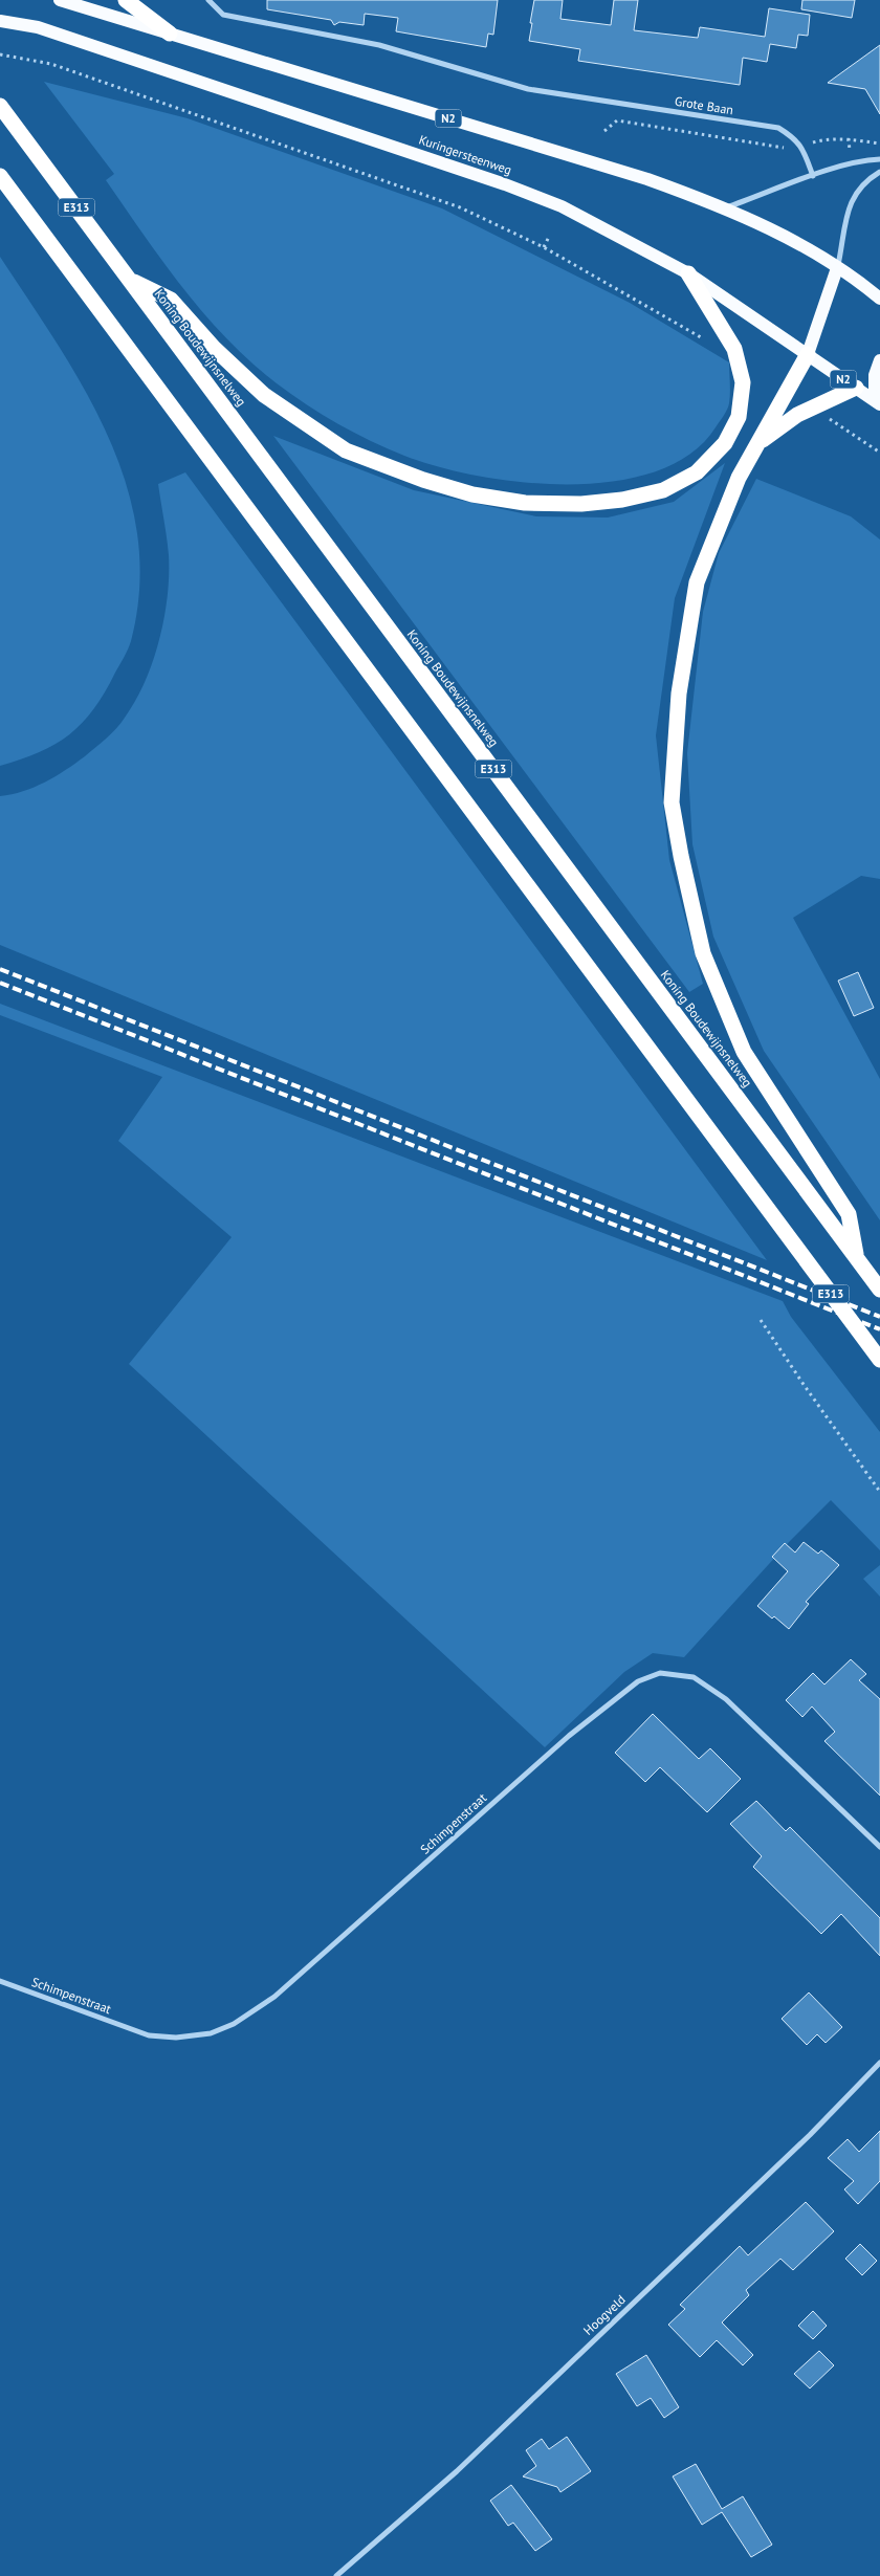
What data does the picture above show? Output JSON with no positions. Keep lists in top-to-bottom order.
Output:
{
  "streets": {
    "highway": ["E313", "Koning Boudewijnsnelweg"],
    "main road": ["N2", "Kuringersteenweg"],
    "street": ["Grote Baan", "Schimpenstraat", "Hoogveld"]
  }
}
